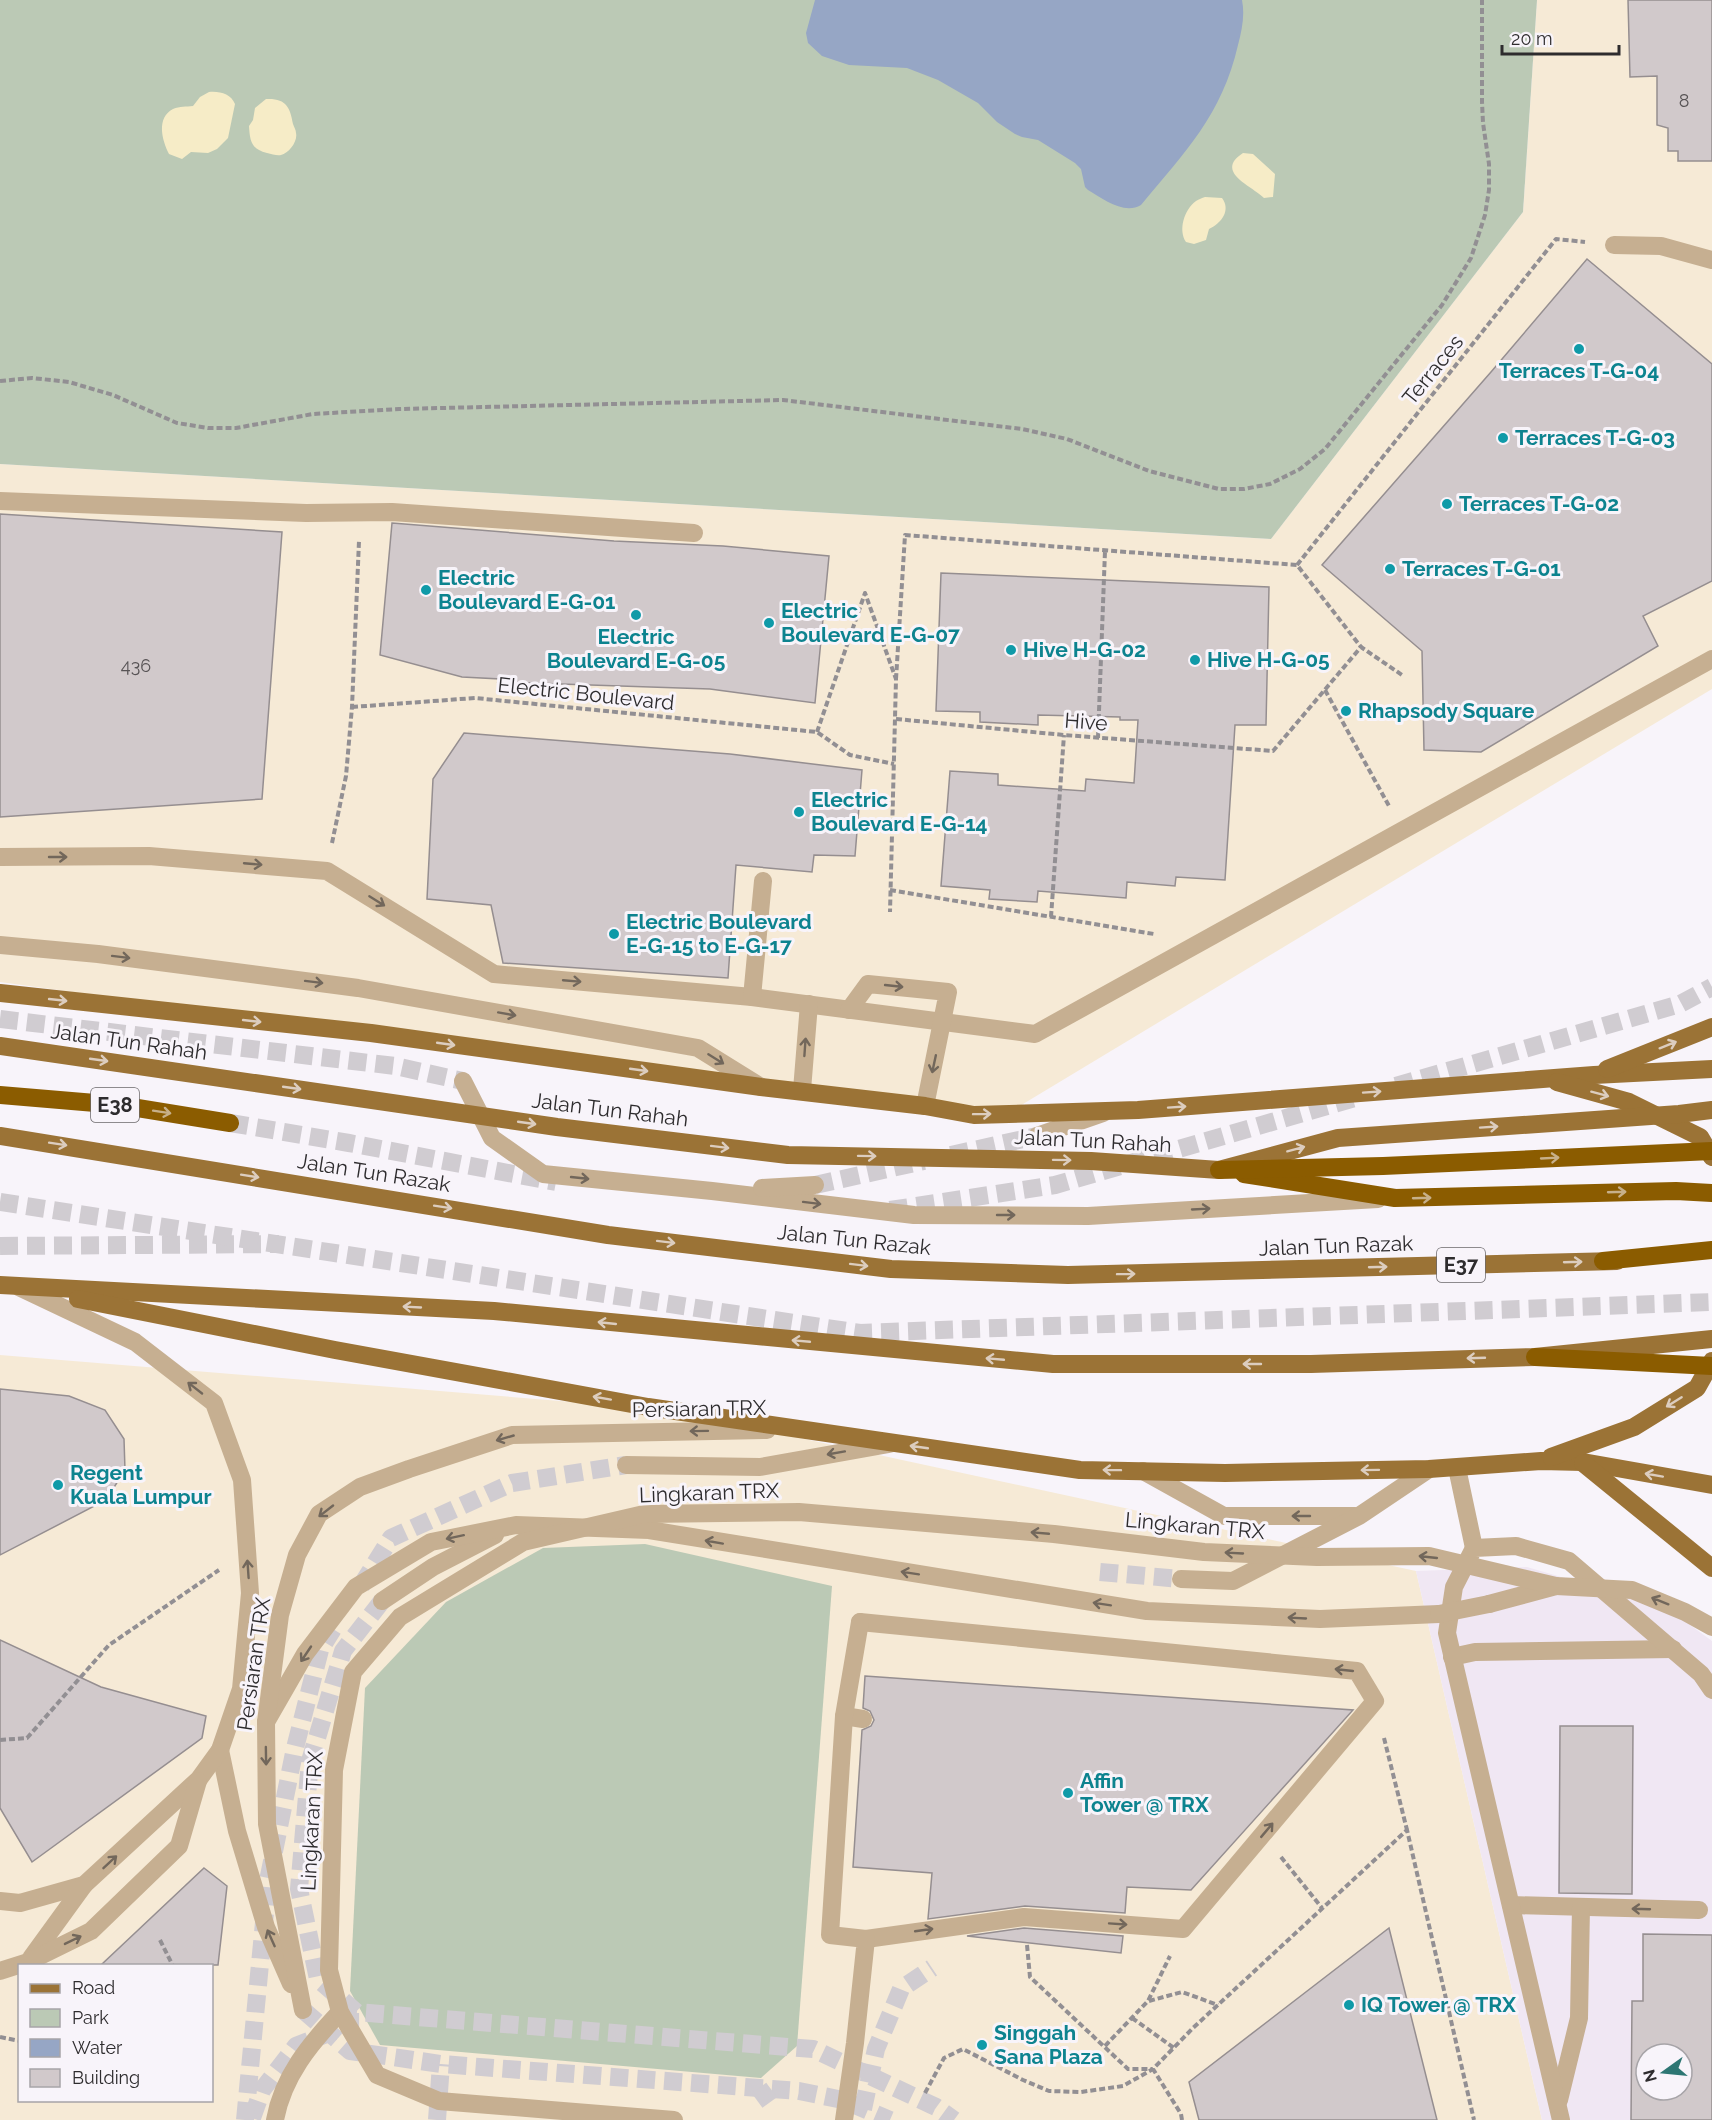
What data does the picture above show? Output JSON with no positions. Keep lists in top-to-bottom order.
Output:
{
  "streets": {
    "highway": ["E38"],
    "main road": ["Jalan Tun Rahah", "Jalan Tun Razak", "E37"],
    "street": ["Persiaran TRX", "Lingkaran TRX"],
    "path": ["Terraces", "Electric Boulevard", "Hive"]
  },
  "places": [
    "Terraces T-G-04",
    "Terraces T-G-03",
    "Terraces T-G-02",
    "Terraces T-G-01",
    "Electric Boulevard E-G-01",
    "Electric Boulevard E-G-05",
    "Electric Boulevard E-G-07",
    "Hive H-G-02",
    "Hive H-G-05",
    "Rhapsody Square",
    "Electric Boulevard E-G-14",
    "Electric Boulevard E-G-15 to E-G-17",
    "Regent Kuala Lumpur",
    "Affin Tower @ TRX",
    "IQ Tower @ TRX",
    "Singgah Sana Plaza"
  ],
  "house_numbers": ["8", "436"],
  "legend": [
    "Road",
    "Park",
    "Water",
    "Building"
  ],
  "scale_bar": "20 m",
  "north": "left"
}
